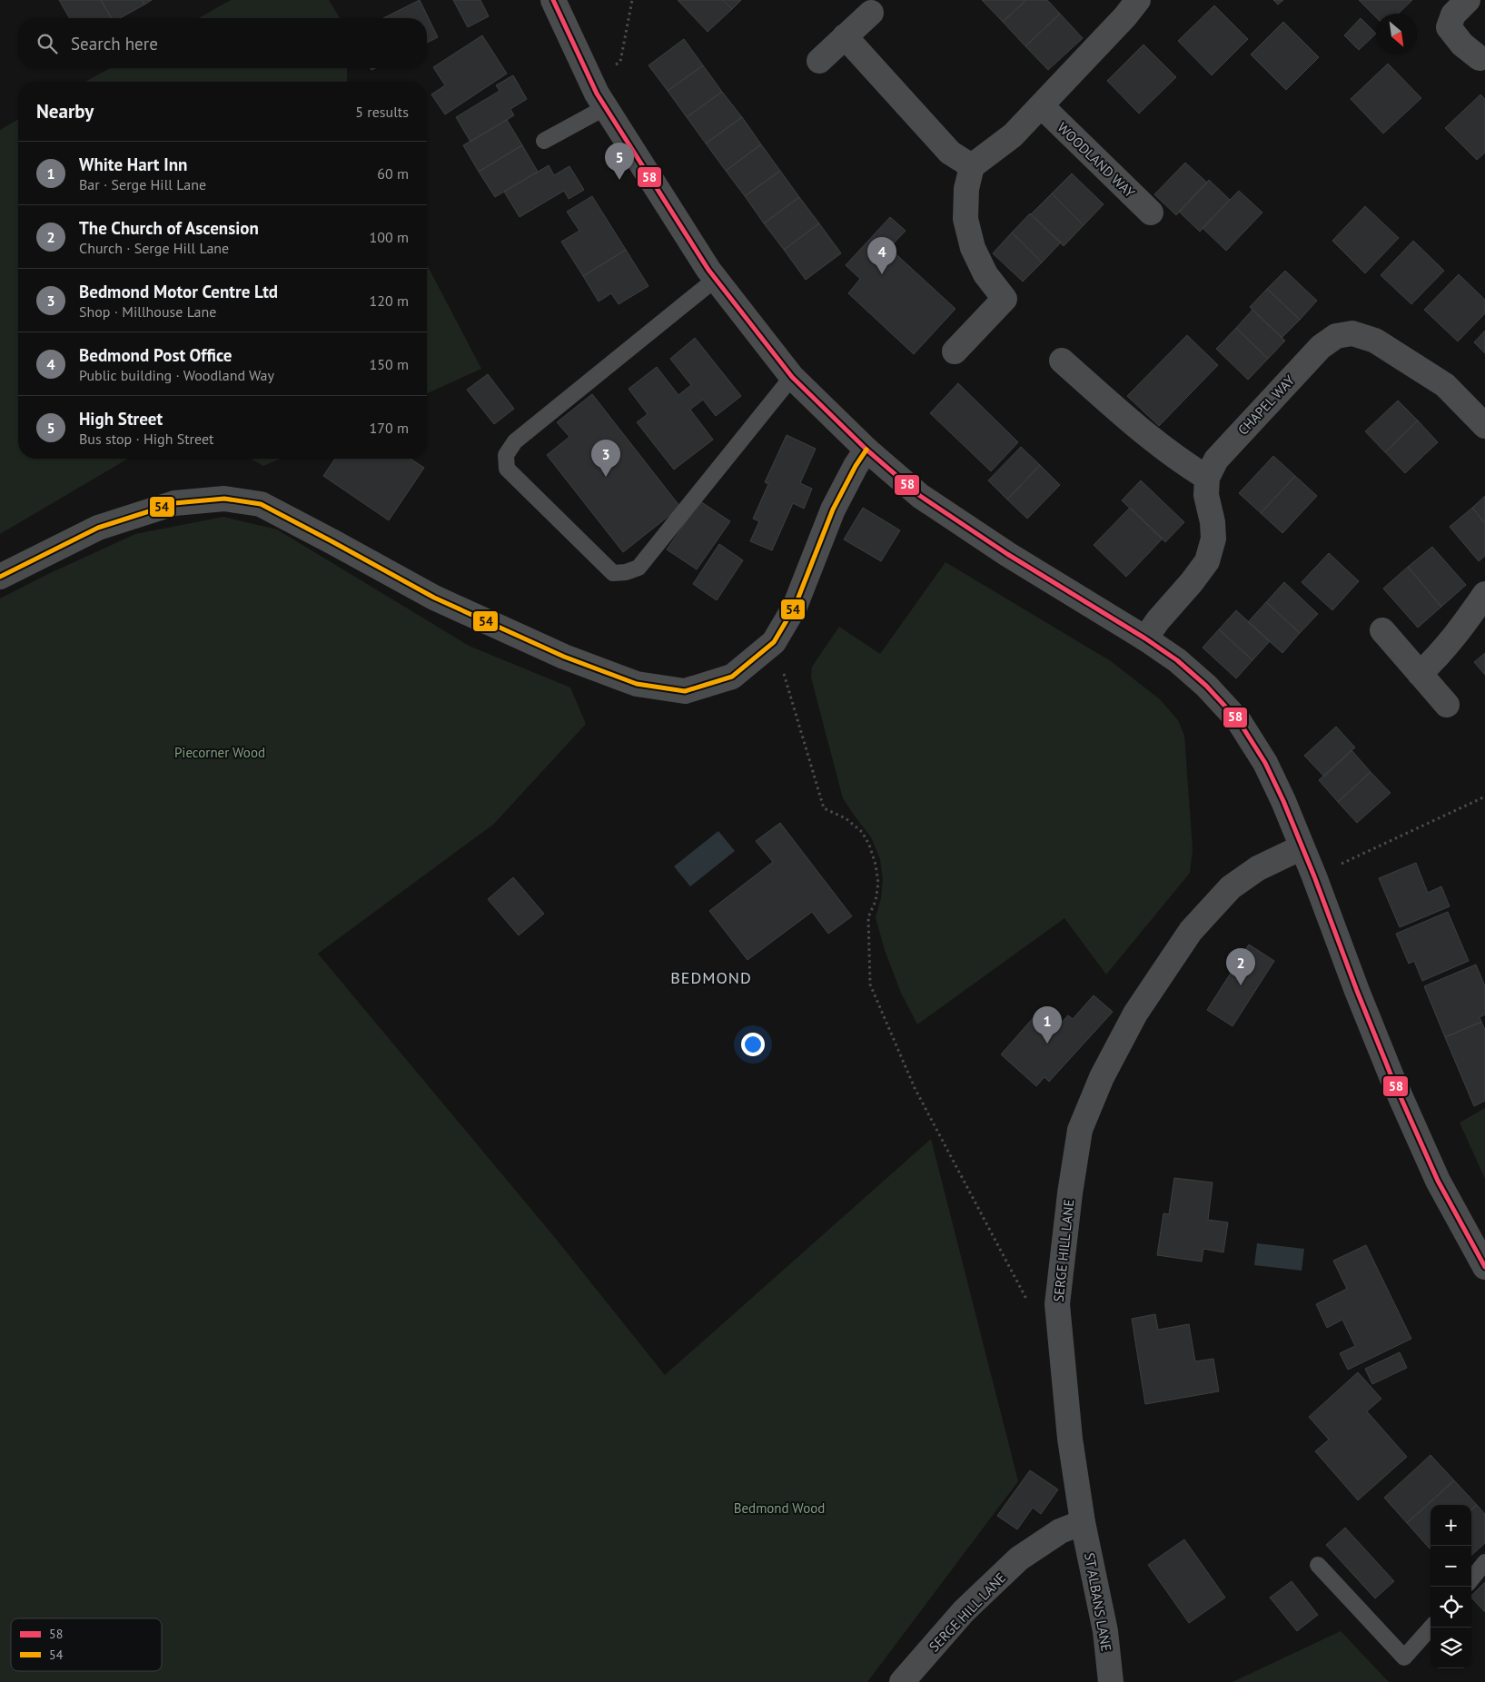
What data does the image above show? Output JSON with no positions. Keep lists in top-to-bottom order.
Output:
{
  "streets": {
    "street": [
      "WOODLAND WAY",
      "CHAPEL WAY",
      "SERGE HILL LANE",
      "ST ALBANS LANE"
    ]
  },
  "crossings": [
    ["SERGE HILL LANE", "ST ALBANS LANE"]
  ],
  "districts": ["BEDMOND"],
  "parks": ["Piecorner Wood", "Bedmond Wood"],
  "lines": ["transit line 58", "transit line 54"],
  "legend": ["58", "54"],
  "north": "bottom right",
  "page": {
    "search": "Search here",
    "heading": ["Nearby", "5 results"],
    "list": [
      {
        "mark": "1",
        "name": "White Hart Inn",
        "note": "Bar · Serge Hill Lane",
        "value": "60 m"
      },
      {
        "mark": "2",
        "name": "The Church of Ascension",
        "note": "Church · Serge Hill Lane",
        "value": "100 m"
      },
      {
        "mark": "3",
        "name": "Bedmond Motor Centre Ltd",
        "note": "Shop · Millhouse Lane",
        "value": "120 m"
      },
      {
        "mark": "4",
        "name": "Bedmond Post Office",
        "note": "Public building · Woodland Way",
        "value": "150 m"
      },
      {
        "mark": "5",
        "name": "High Street",
        "note": "Bus stop · High Street",
        "value": "170 m"
      }
    ],
    "pins": [
      "5",
      "4",
      "3",
      "2",
      "1"
    ],
    "map_buttons": ["+", "−"]
  }
}
